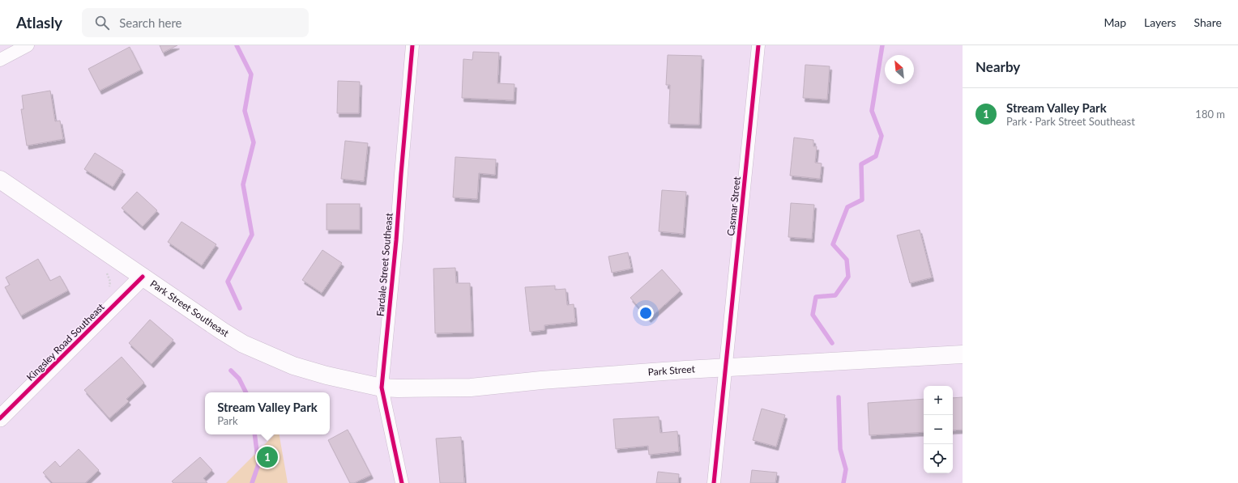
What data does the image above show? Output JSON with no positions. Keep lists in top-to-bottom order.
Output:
{
  "streets": {
    "main road": ["Park Street Southeast", "Park Street"],
    "street": ["Casmar Street", "Fardale Street Southeast", "Kingsley Road Southeast"]
  },
  "crossings": [
    ["Casmar Street", "Park Street"],
    ["Fardale Street Southeast", "Park Street Southeast"],
    ["Fardale Street Southeast", "Park Street"],
    ["Park Street Southeast", "Kingsley Road Southeast"],
    ["Park Street Southeast", "Park Street"]
  ],
  "north": "top left",
  "page": {
    "header": "Atlasly",
    "search": "Search here",
    "nav": ["Map", "Layers", "Share"],
    "heading": "Nearby",
    "list": [
      {
        "mark": "1",
        "name": "Stream Valley Park",
        "note": "Park · Park Street Southeast",
        "value": "180 m"
      }
    ],
    "map_buttons": ["+", "−"],
    "popup": ["Stream Valley Park", "Park"],
    "pins": "1"
  }
}
